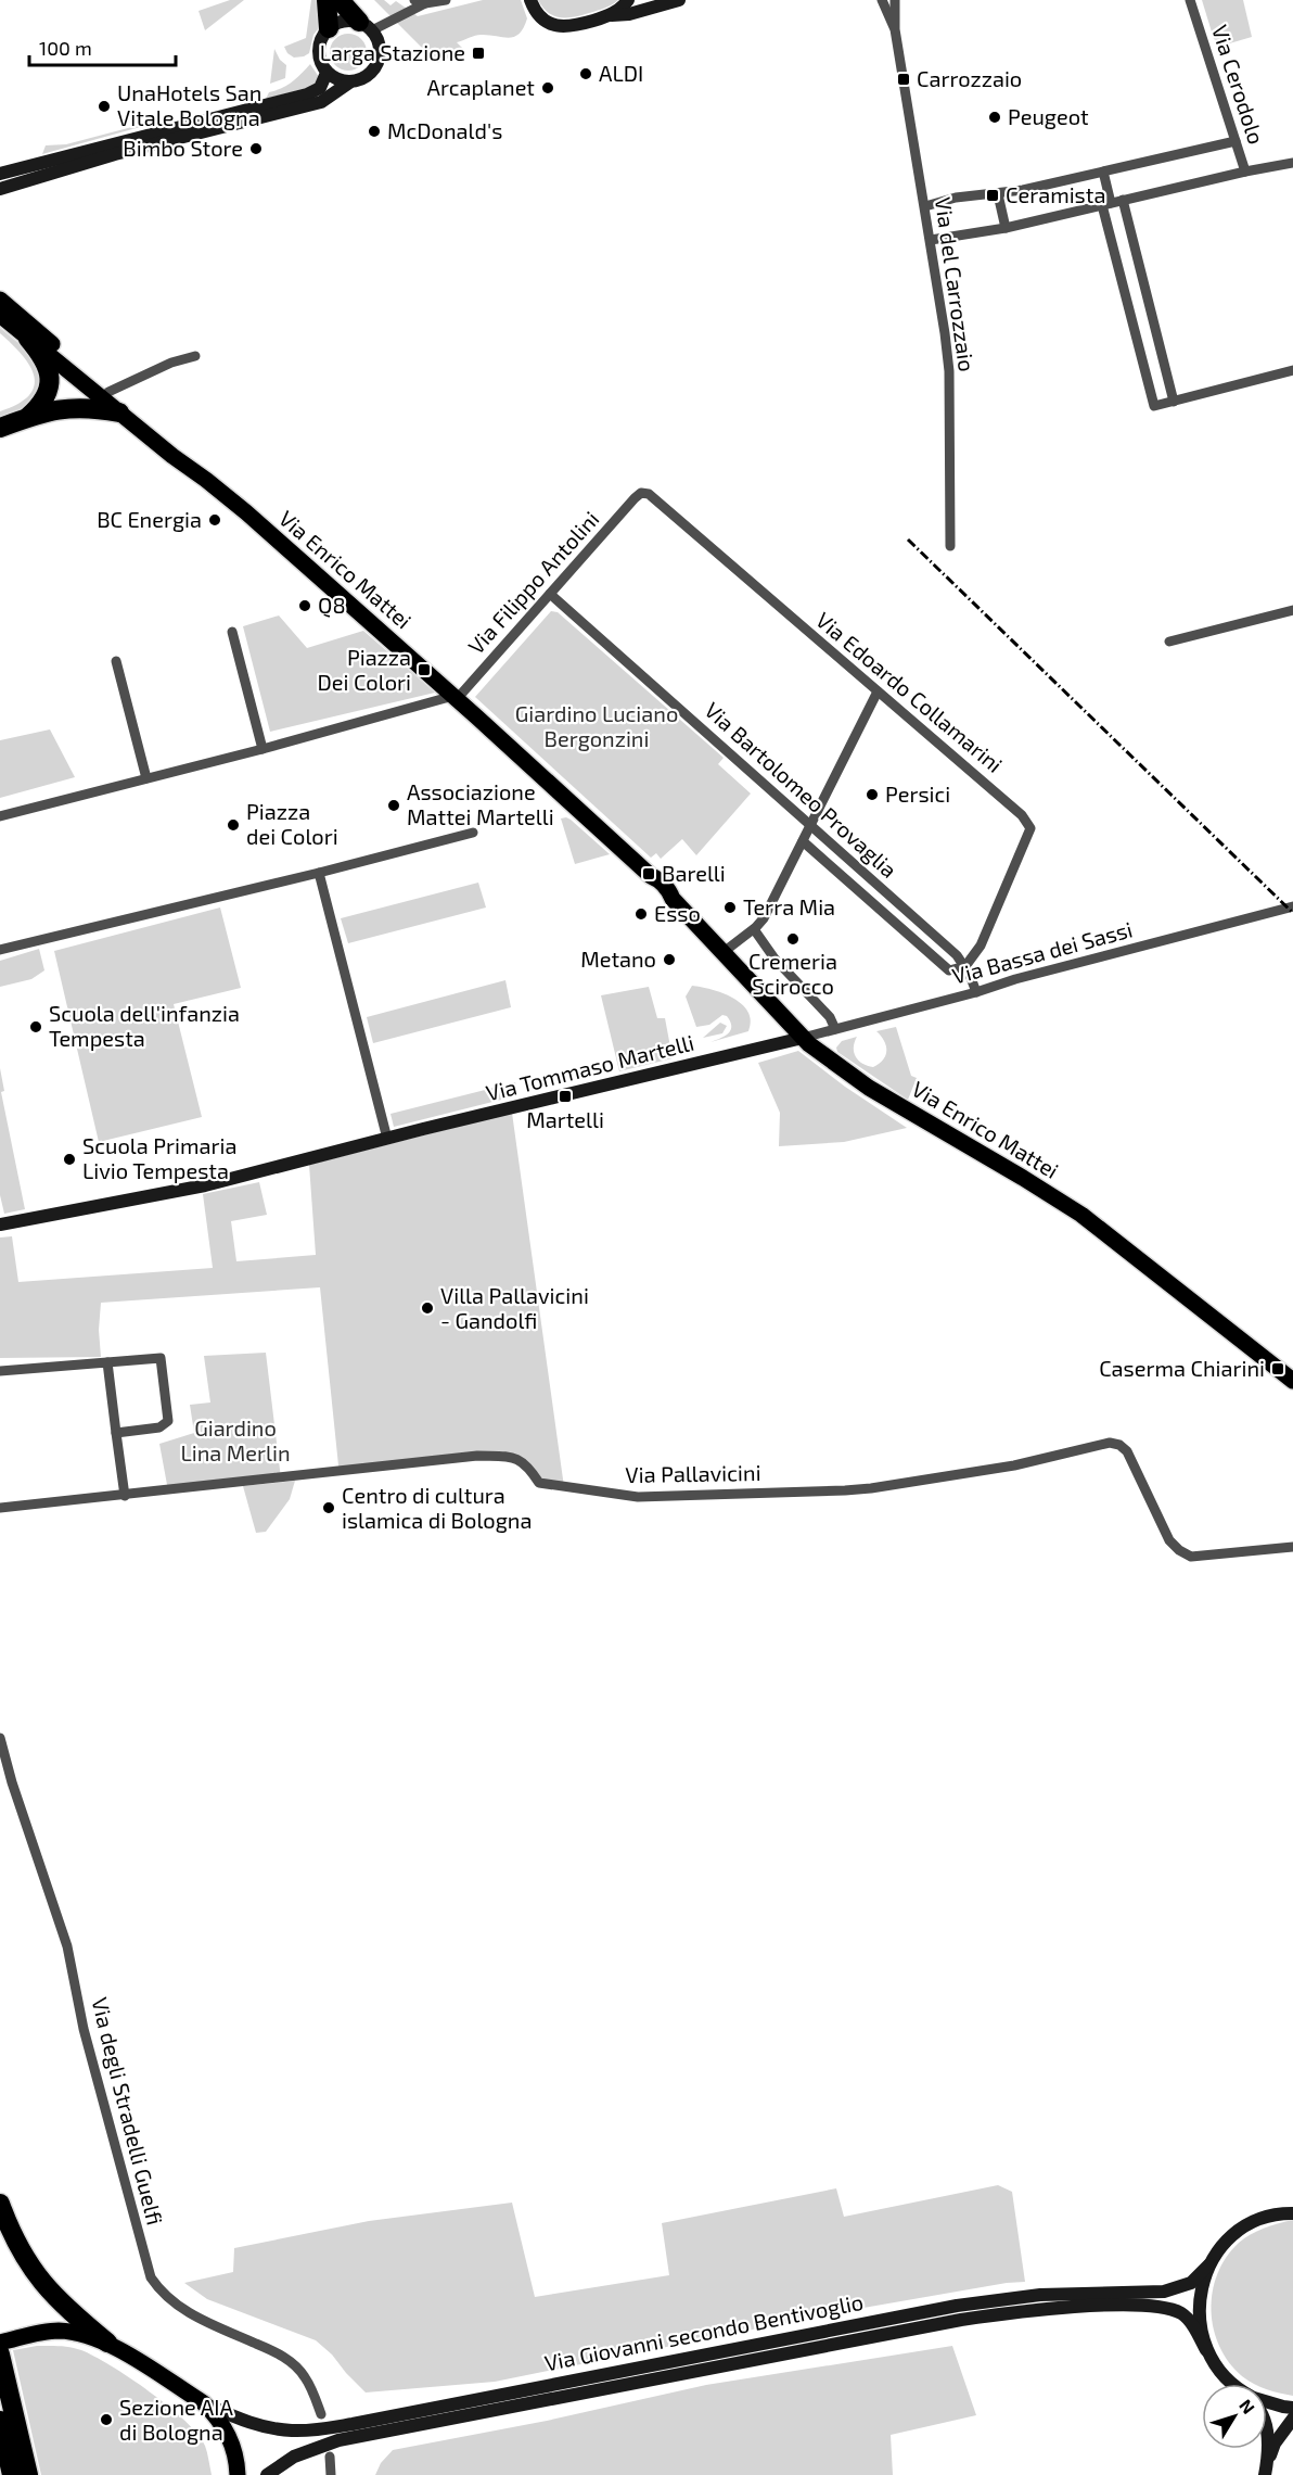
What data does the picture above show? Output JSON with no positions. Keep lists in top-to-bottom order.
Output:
{
  "streets": {
    "main road": ["Via Enrico Mattei"],
    "street": [
      "Via Cerodolo",
      "Via del Carrozzaio",
      "Via Filippo Antolini",
      "Via Edoardo Collamarini",
      "Via Bartolomeo Provaglia",
      "Via Bassa dei Sassi",
      "Via Tommaso Martelli",
      "Via Pallavicini",
      "Via degli Stradelli Guelfi",
      "Via Giovanni secondo Bentivoglio"
    ]
  },
  "crossings": [
    ["Via Enrico Mattei", "Via Filippo Antolini"],
    ["Via Enrico Mattei", "Via Bassa dei Sassi"],
    ["Via Enrico Mattei", "Via Tommaso Martelli"],
    ["Via Filippo Antolini", "Via Edoardo Collamarini"],
    ["Via Filippo Antolini", "Via Bartolomeo Provaglia"],
    ["Via Edoardo Collamarini", "Via Bartolomeo Provaglia"],
    ["Via Bartolomeo Provaglia", "Via Bassa dei Sassi"],
    ["Via Bassa dei Sassi", "Via Tommaso Martelli"]
  ],
  "parks": ["Giardino Luciano Bergonzini", "Giardino Lina Merlin"],
  "places": {
    "transit": [
      "Larga Stazione",
      "Carrozzaio",
      "Ceramista",
      "Piazza Dei Colori",
      "Barelli",
      "Martelli",
      "Caserma Chiarini"
    ],
    "other": [
      "ALDI",
      "Arcaplanet",
      "UnaHotels San Vitale Bologna",
      "Peugeot",
      "McDonald's",
      "Bimbo Store",
      "BC Energia",
      "Q8",
      "Persici",
      "Associazione Mattei Martelli",
      "Piazza dei Colori",
      "Terra Mia",
      "Esso",
      "Cremeria Scirocco",
      "Metano",
      "Scuola dell'infanzia Tempesta",
      "Scuola Primaria Livio Tempesta",
      "Villa Pallavicini - Gandolfi",
      "Centro di cultura islamica di Bologna",
      "Sezione AIA di Bologna"
    ]
  },
  "scale_bar": "100 m",
  "north": "top right"
}
